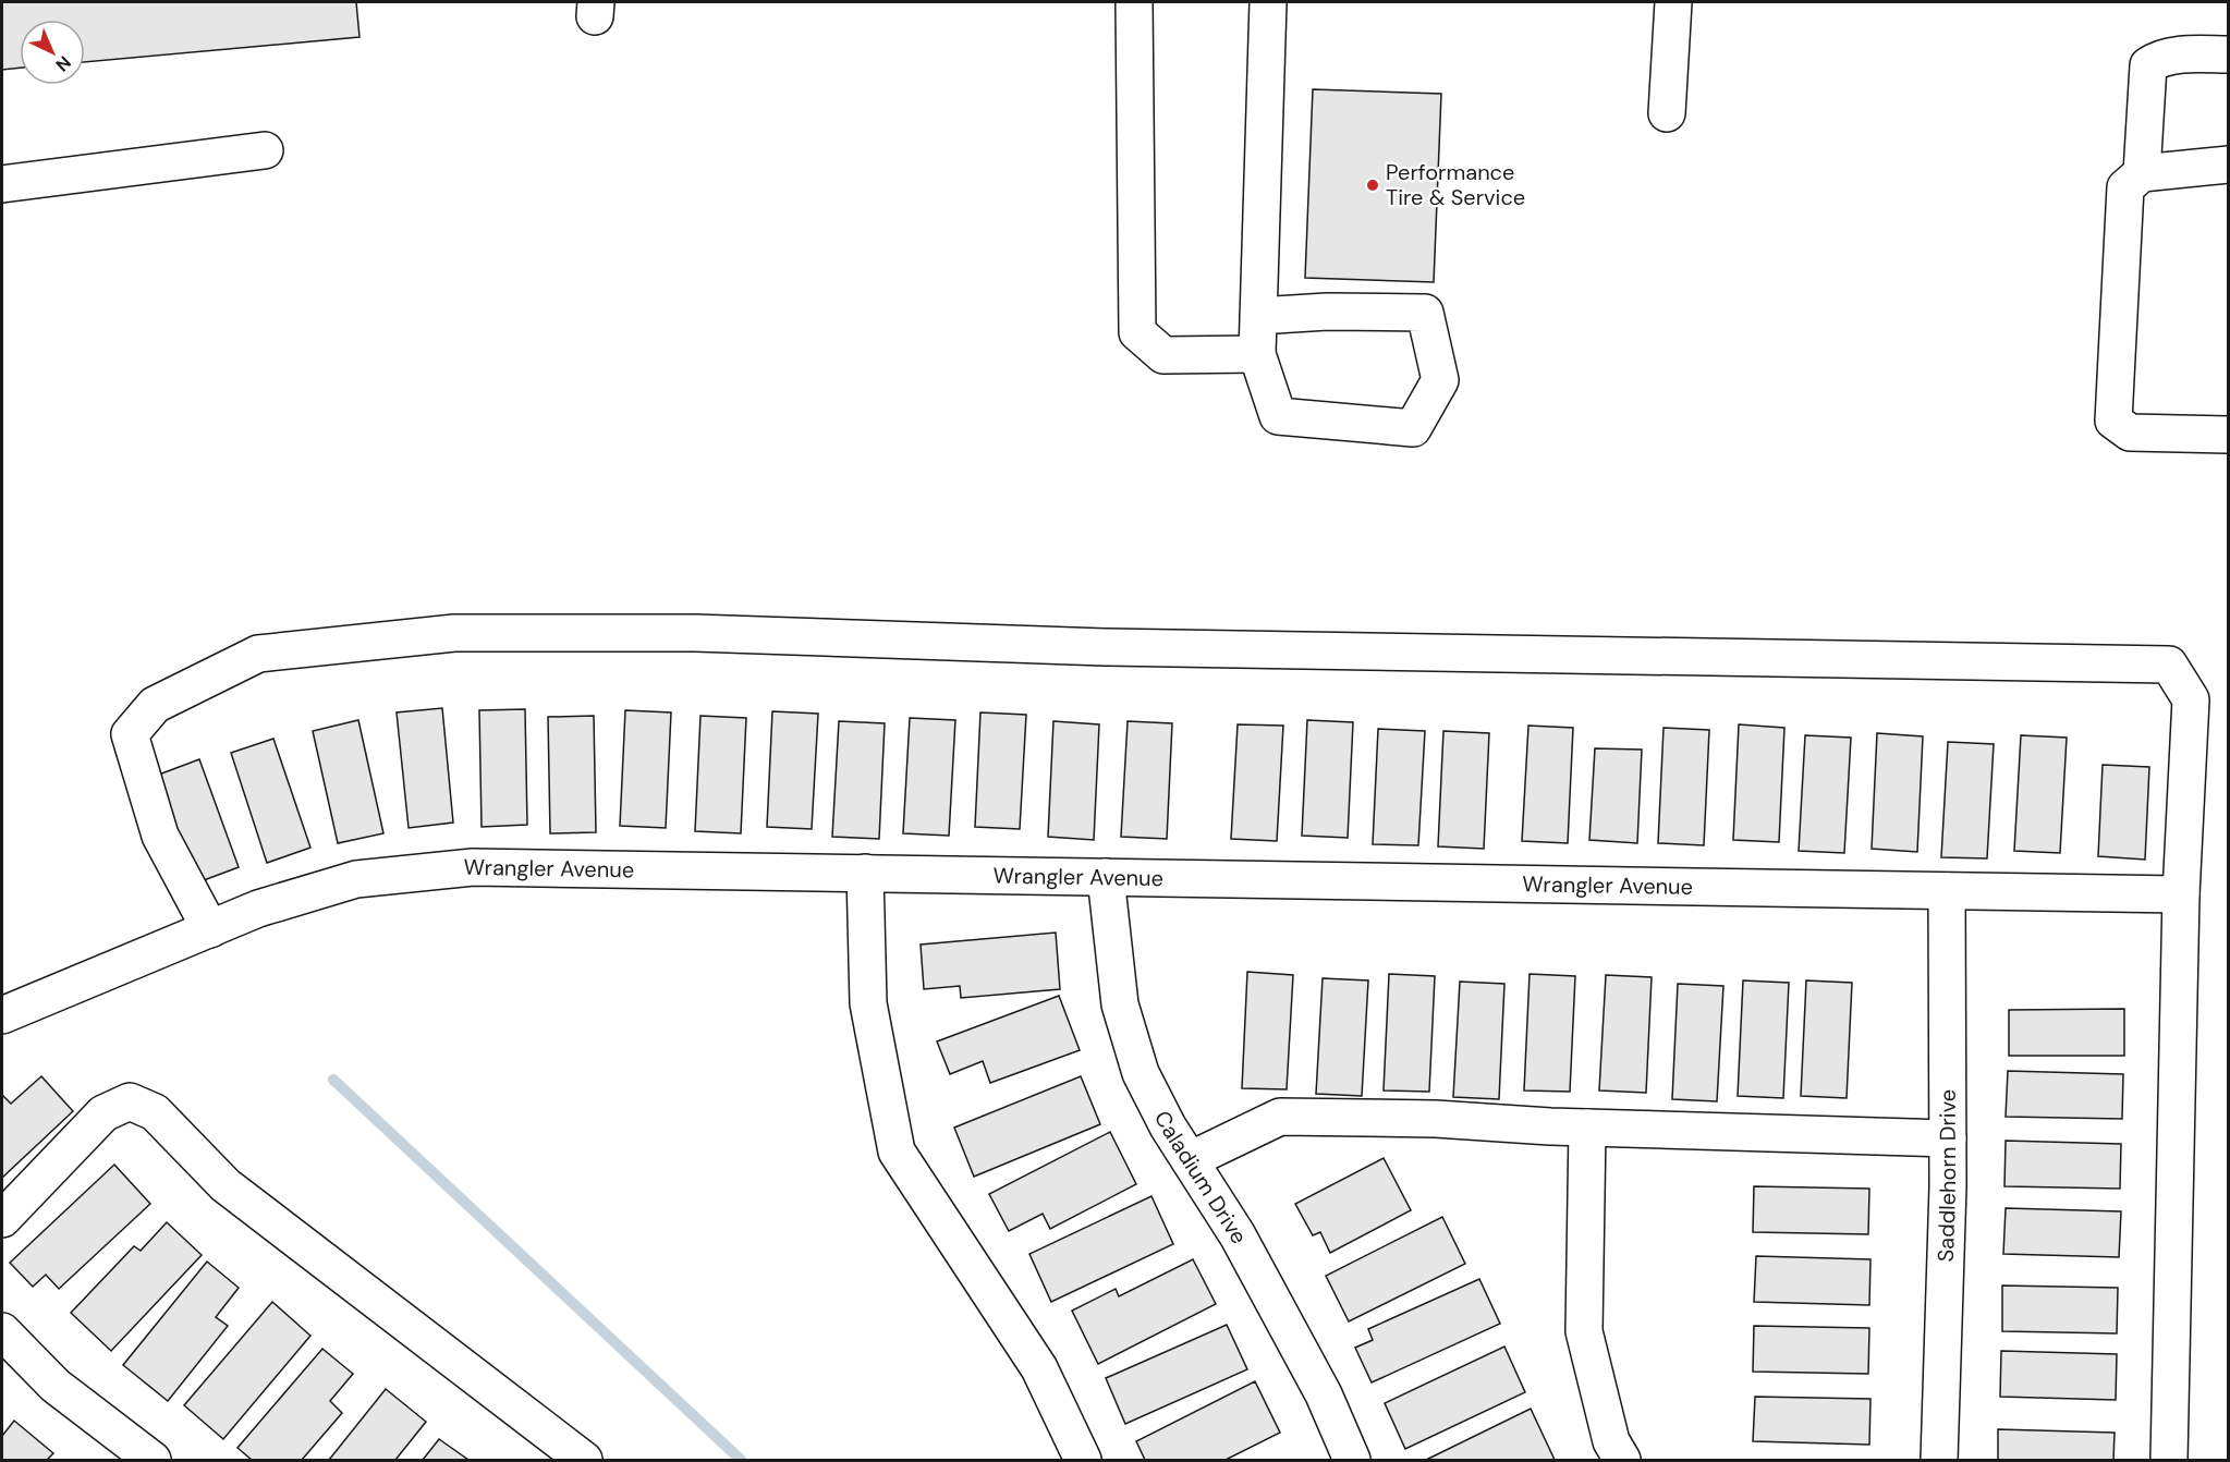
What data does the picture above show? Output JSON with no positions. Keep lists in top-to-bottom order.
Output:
{
  "streets": {
    "street": ["Wrangler Avenue", "Saddlehorn Drive", "Caladium Drive"]
  },
  "crossings": [
    ["Wrangler Avenue", "Saddlehorn Drive"],
    ["Wrangler Avenue", "Caladium Drive"]
  ],
  "places": ["Performance Tire & Service"],
  "north": "bottom right"
}
